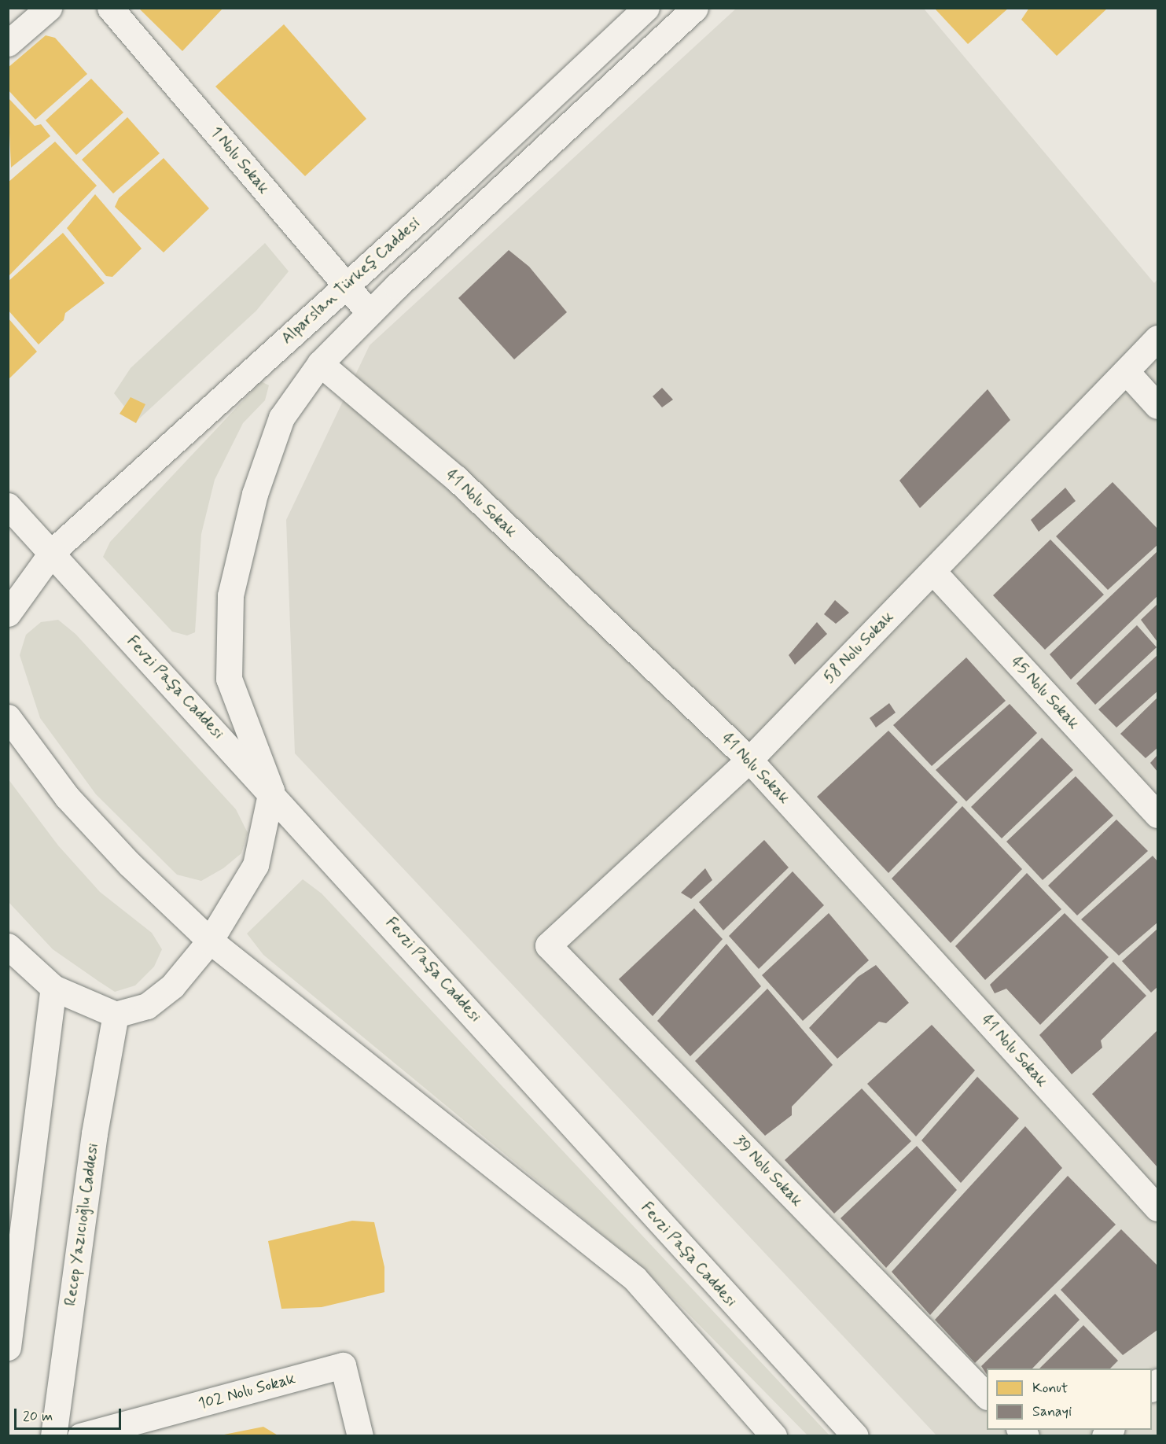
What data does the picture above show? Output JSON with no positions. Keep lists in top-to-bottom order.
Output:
{
  "streets": {
    "street": [
      "1 Nolu Sokak",
      "Alparslan Türkeş Caddesi",
      "41 Nolu Sokak",
      "58 Nolu Sokak",
      "Fevzi Paşa Caddesi",
      "45 Nolu Sokak",
      "39 Nolu Sokak",
      "Recep Yazıcıoğlu Caddesi",
      "102 Nolu Sokak"
    ]
  },
  "crossings": [
    ["1 Nolu Sokak", "Alparslan Türkeş Caddesi"],
    ["Alparslan Türkeş Caddesi", "Fevzi Paşa Caddesi"],
    ["41 Nolu Sokak", "58 Nolu Sokak"],
    ["58 Nolu Sokak", "45 Nolu Sokak"],
    ["58 Nolu Sokak", "39 Nolu Sokak"]
  ],
  "legend": ["Konut", "Sanayi"],
  "scale_bar": "20 m"
}
